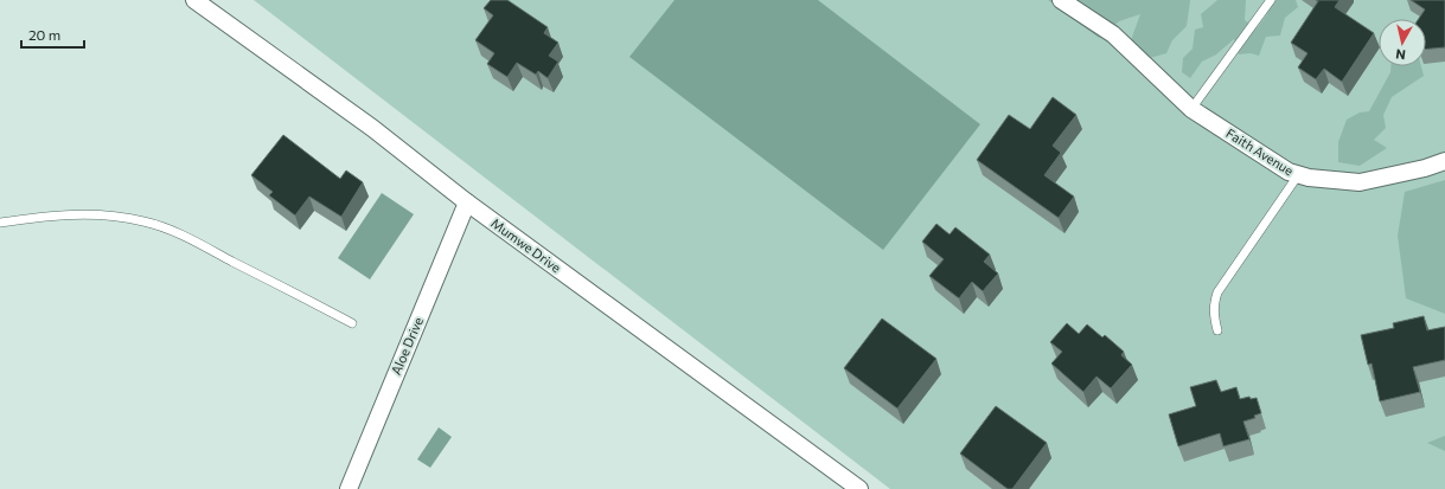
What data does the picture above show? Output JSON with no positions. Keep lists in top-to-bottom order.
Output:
{
  "streets": {
    "street": ["Faith Avenue", "Mumwe Drive", "Aloe Drive"]
  },
  "crossings": [
    ["Mumwe Drive", "Aloe Drive"]
  ],
  "scale_bar": "20 m",
  "north": "bottom"
}
